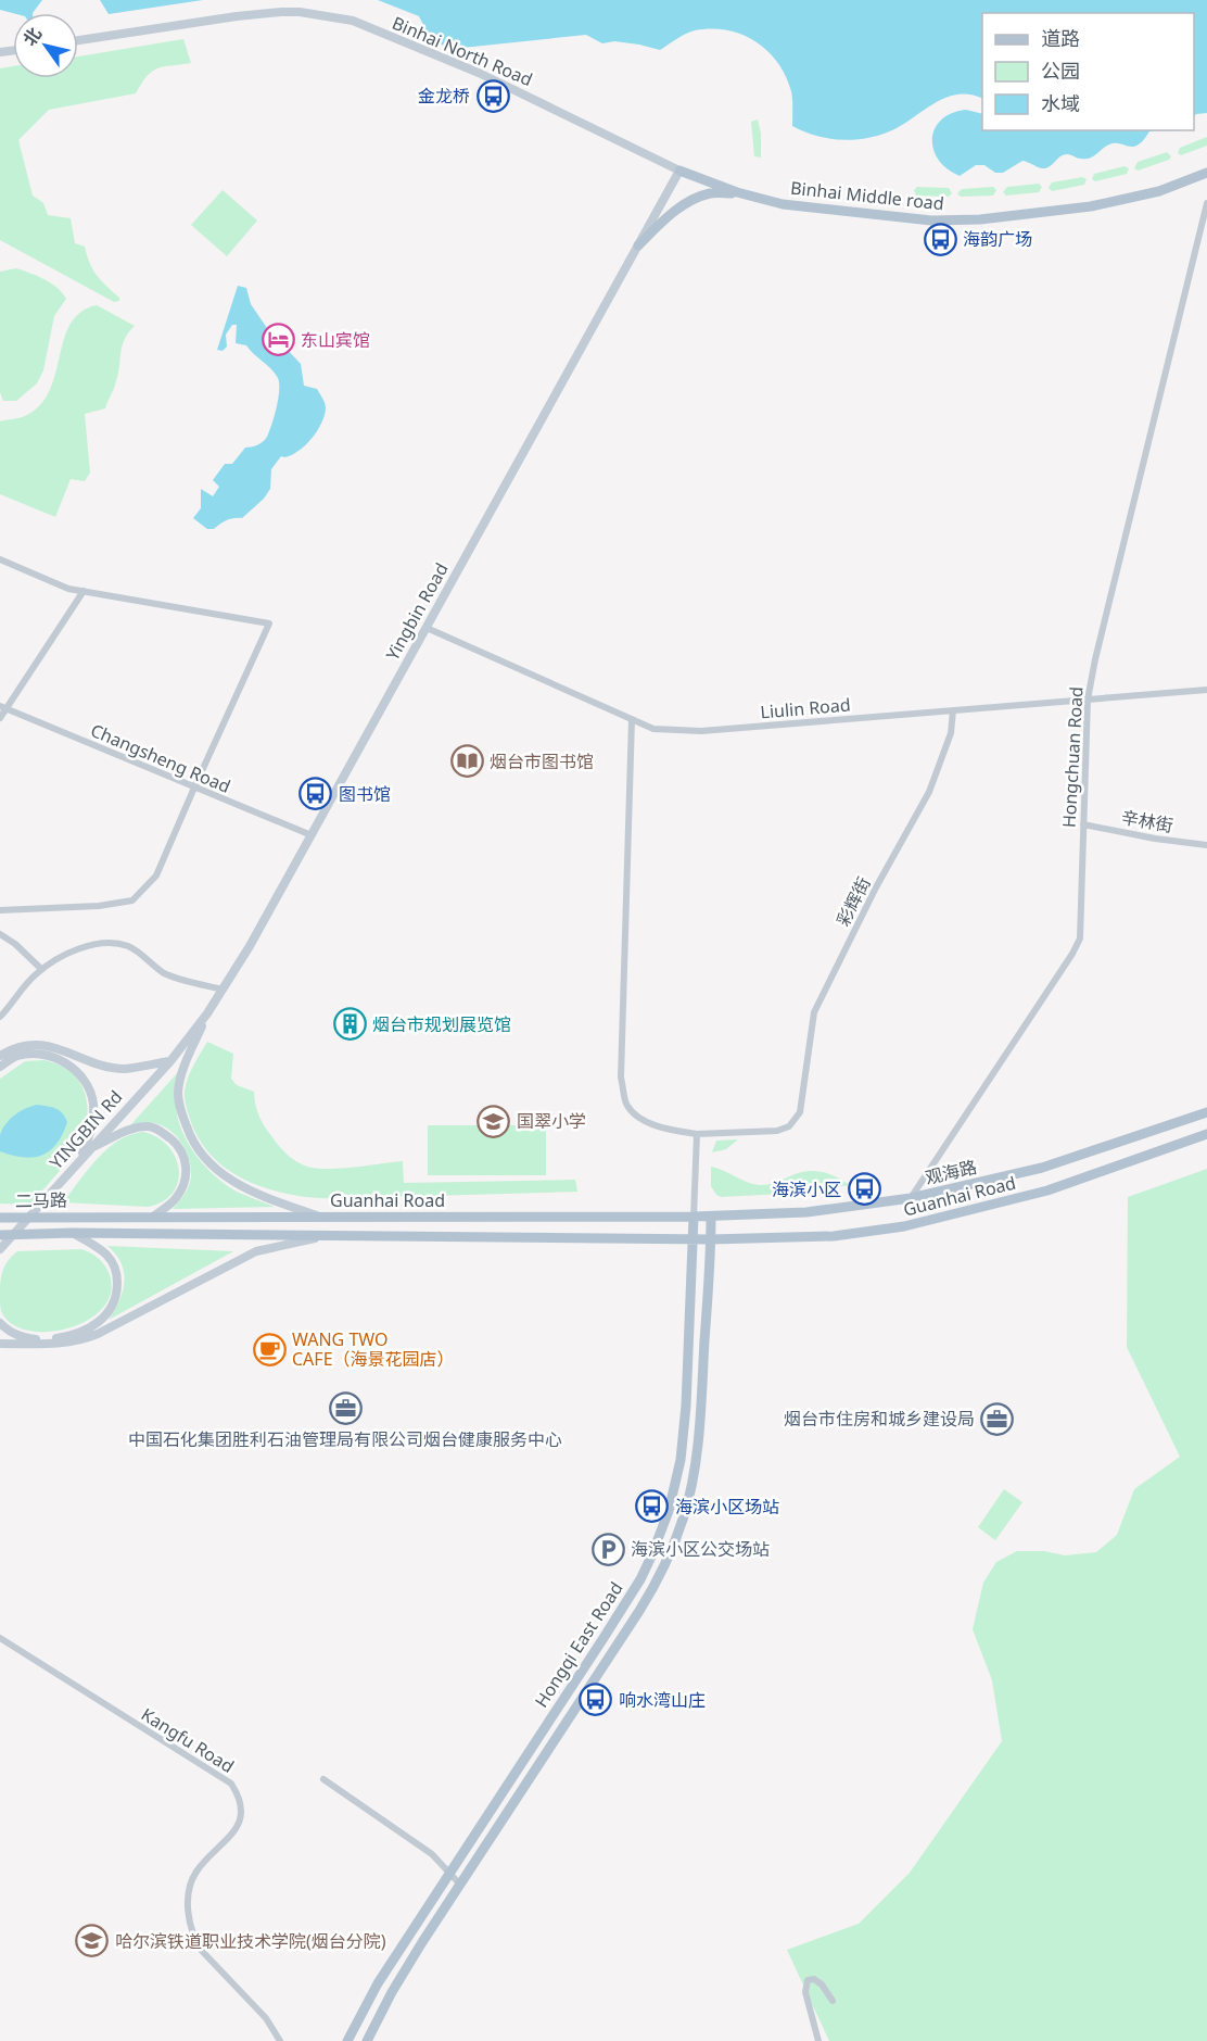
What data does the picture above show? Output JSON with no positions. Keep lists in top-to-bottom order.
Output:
{
  "streets": {
    "main road": [
      "Binhai North Road",
      "Binhai Middle road",
      "Yingbin Road",
      "YINGBIN Rd",
      "观海路",
      "Guanhai Road",
      "二马路",
      "Hongqi East Road"
    ],
    "street": [
      "Liulin Road",
      "Hongchuan Road",
      "Changsheng Road",
      "辛林街",
      "彩辉街",
      "Kangfu Road"
    ]
  },
  "crossings": [
    ["Binhai North Road", "Binhai Middle road"],
    ["Binhai North Road", "Yingbin Road"],
    ["Binhai Middle road", "Yingbin Road"],
    ["Yingbin Road", "Liulin Road"],
    ["Yingbin Road", "Changsheng Road"],
    ["Yingbin Road", "YINGBIN Rd"],
    ["Liulin Road", "Hongchuan Road"],
    ["Liulin Road", "彩辉街"],
    ["Hongchuan Road", "辛林街"],
    ["Hongchuan Road", "观海路"],
    ["观海路", "Guanhai Road"],
    ["观海路", "Hongqi East Road"],
    ["Guanhai Road", "二马路"],
    ["Guanhai Road", "Hongqi East Road"]
  ],
  "places": {
    "bus stop": [
      "金龙桥",
      "海韵广场",
      "图书馆",
      "海滨小区",
      "海滨小区场站",
      "响水湾山庄"
    ],
    "hotel": ["东山宾馆"],
    "library": ["烟台市图书馆"],
    "building": ["烟台市规划展览馆"],
    "school or university": ["国翠小学", "哈尔滨铁道职业技术学院(烟台分院)"],
    "cafe": ["WANG TWO CAFE（海景花园店）"],
    "office": ["中国石化集团胜利石油管理局有限公司烟台健康服务中心", "烟台市住房和城乡建设局"],
    "parking": ["海滨小区公交场站"]
  },
  "legend": ["道路", "公园", "水域"],
  "north": "top left"
}
